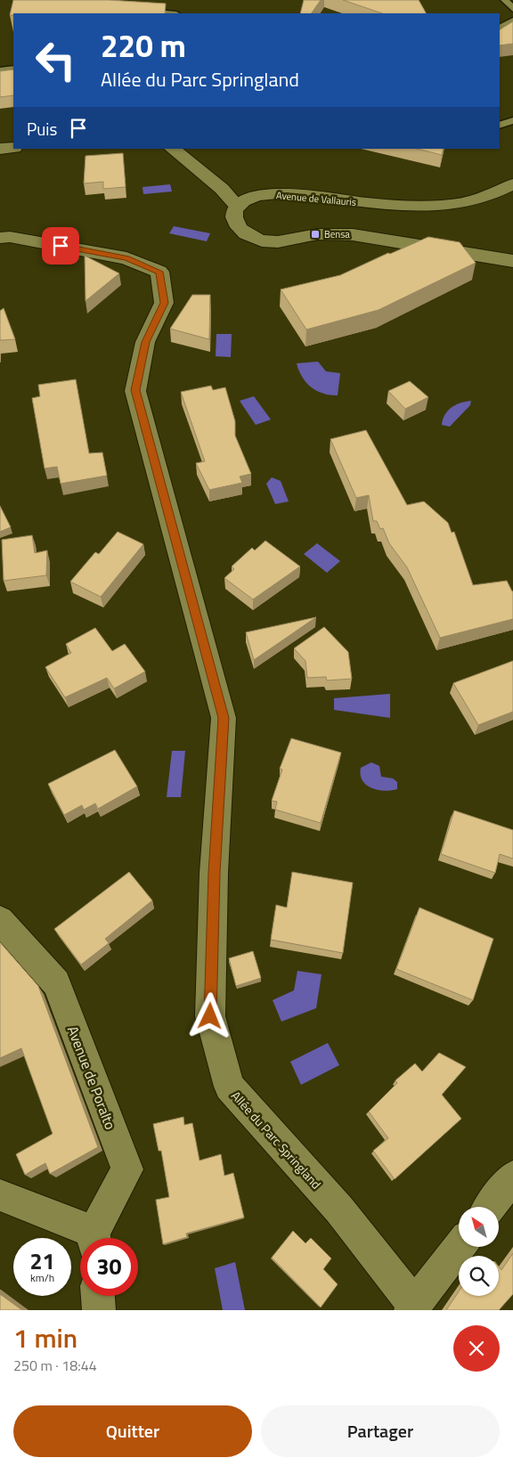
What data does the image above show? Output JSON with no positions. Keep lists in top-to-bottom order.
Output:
{
  "streets": {
    "street": ["Avenue de Vallauris", "Avenue de Poralto", "Allée du Parc Springland"]
  },
  "places": {
    "transit": ["Bensa"]
  },
  "north": "top left",
  "page": {
    "turn": ["220 m", "Allée du Parc Springland"],
    "then": "Puis",
    "speed": "21 km/h",
    "limit": "30",
    "heading": ["1 min", "250 m · 18:44"],
    "buttons": ["Quitter", "Partager"]
  }
}
